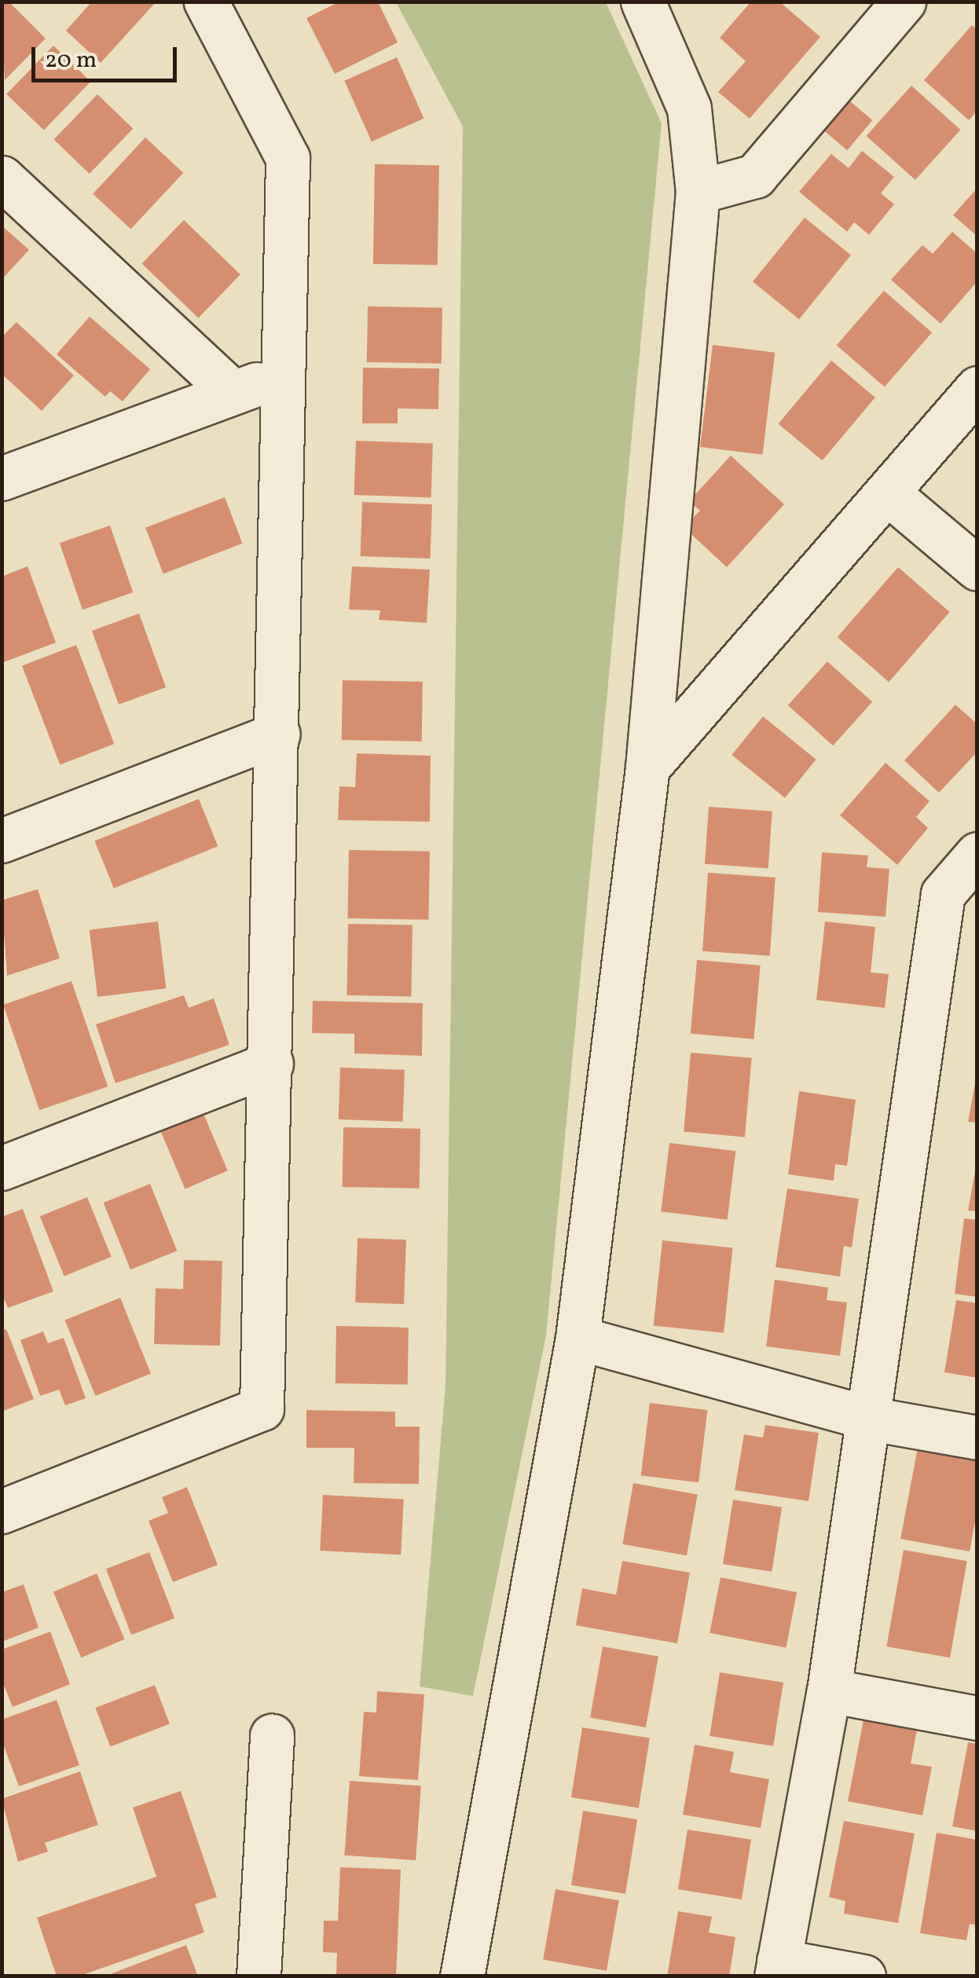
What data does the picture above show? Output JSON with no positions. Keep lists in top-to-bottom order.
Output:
{
  "scale_bar": "20 m"
}
